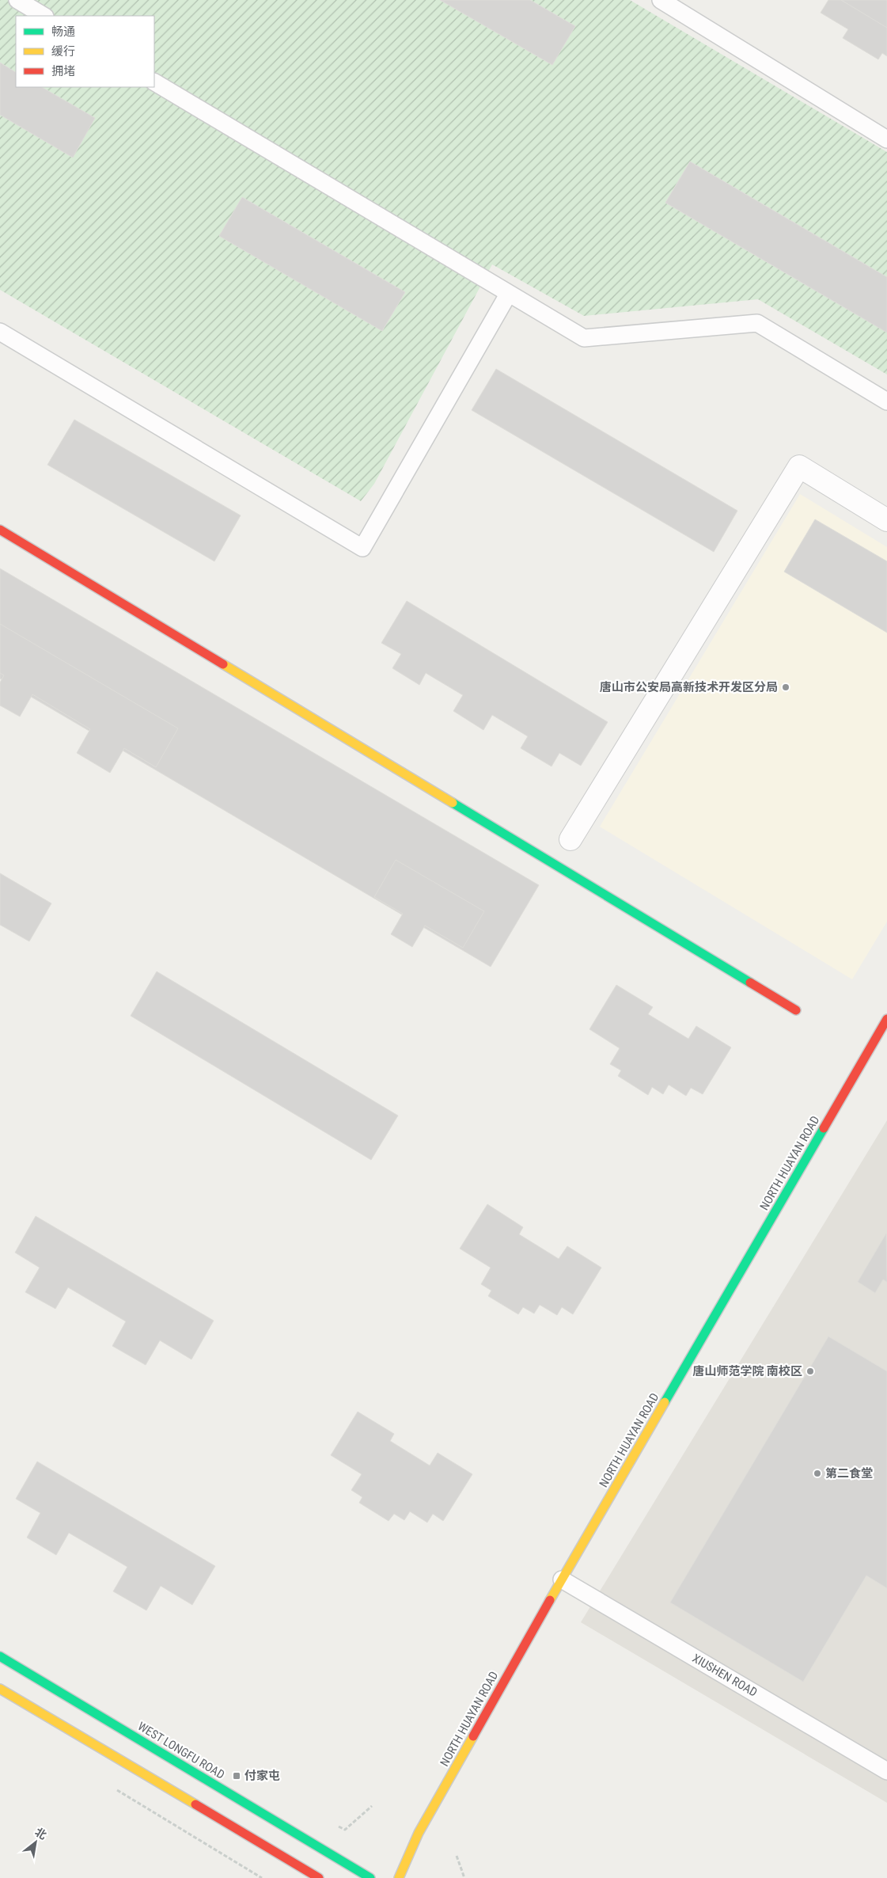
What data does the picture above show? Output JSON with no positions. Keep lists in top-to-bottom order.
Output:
{
  "streets": {
    "street": ["NORTH HUAYAN ROAD", "WEST LONGFU ROAD"],
    "lane": ["XIUSHEN ROAD"]
  },
  "crossings": [
    ["NORTH HUAYAN ROAD", "XIUSHEN ROAD"]
  ],
  "places": {
    "other": ["唐山市公安局高新技术开发区分局", "唐山师范学院 南校区", "第二食堂"],
    "transit": ["付家屯"]
  },
  "legend": ["畅通", "缓行", "拥堵"],
  "north": "top right"
}
